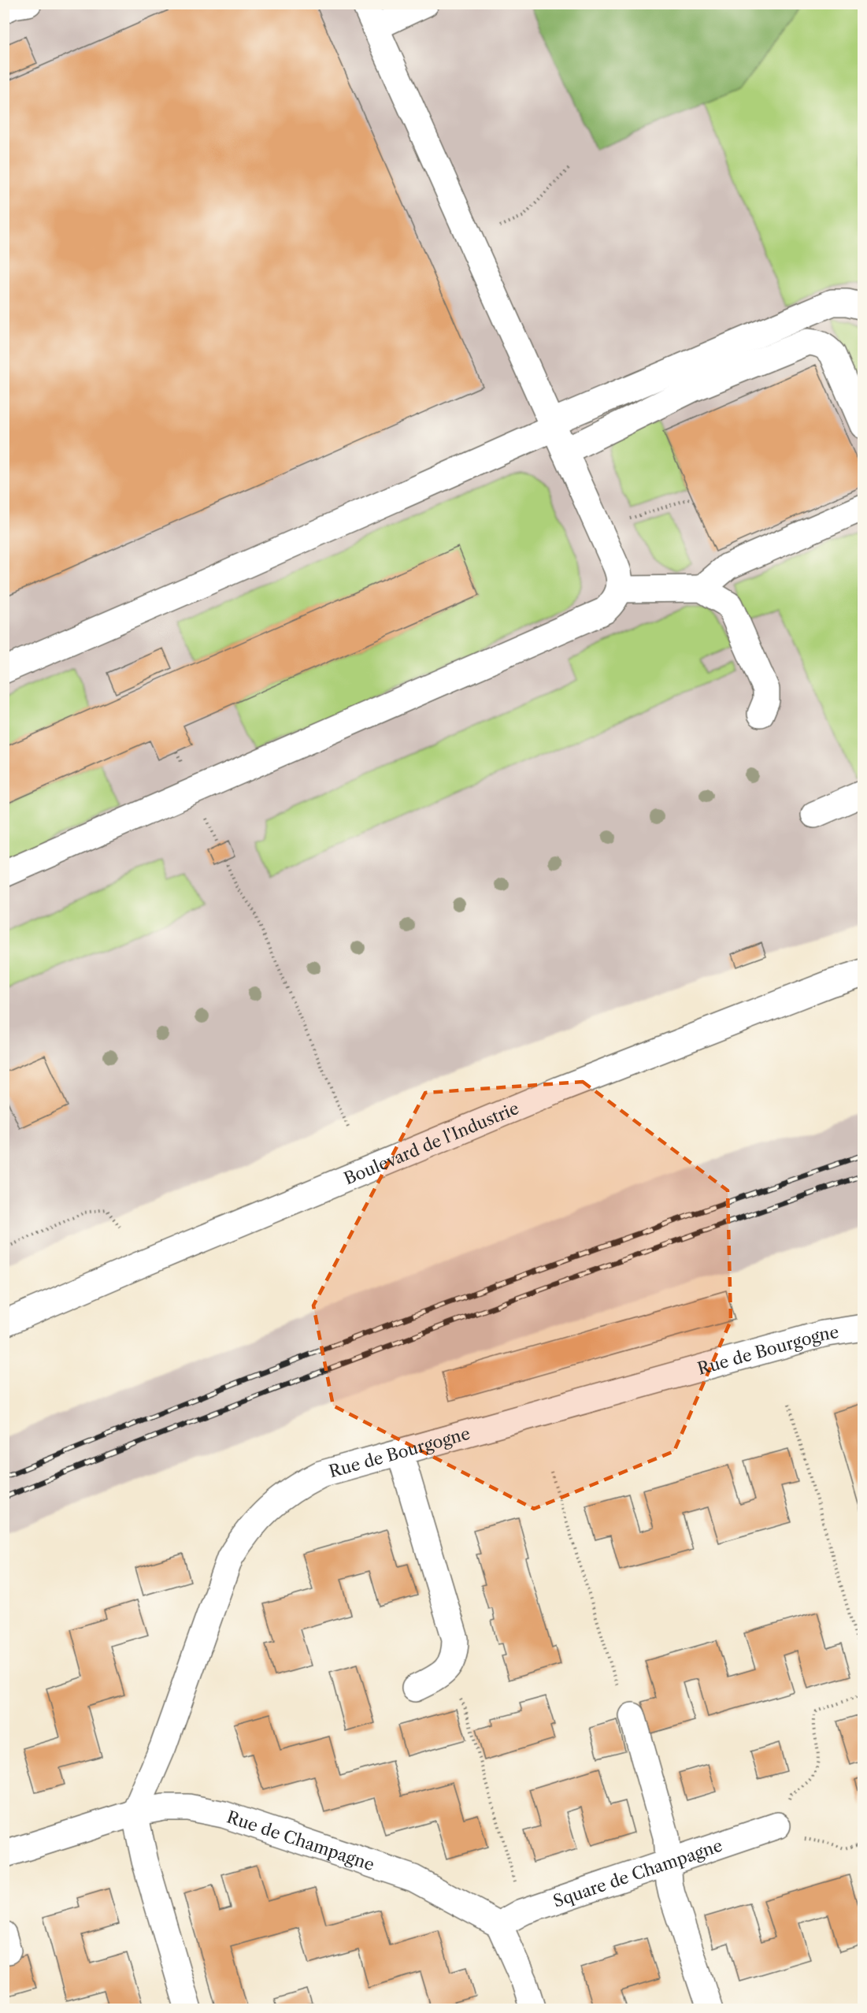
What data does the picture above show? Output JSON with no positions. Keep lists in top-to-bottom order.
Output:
{
  "streets": {
    "street": [
      "Boulevard de l'Industrie",
      "Rue de Bourgogne",
      "Rue de Champagne",
      "Square de Champagne"
    ]
  },
  "crossings": [
    ["Rue de Bourgogne", "Rue de Champagne"],
    ["Rue de Champagne", "Square de Champagne"]
  ]
}
